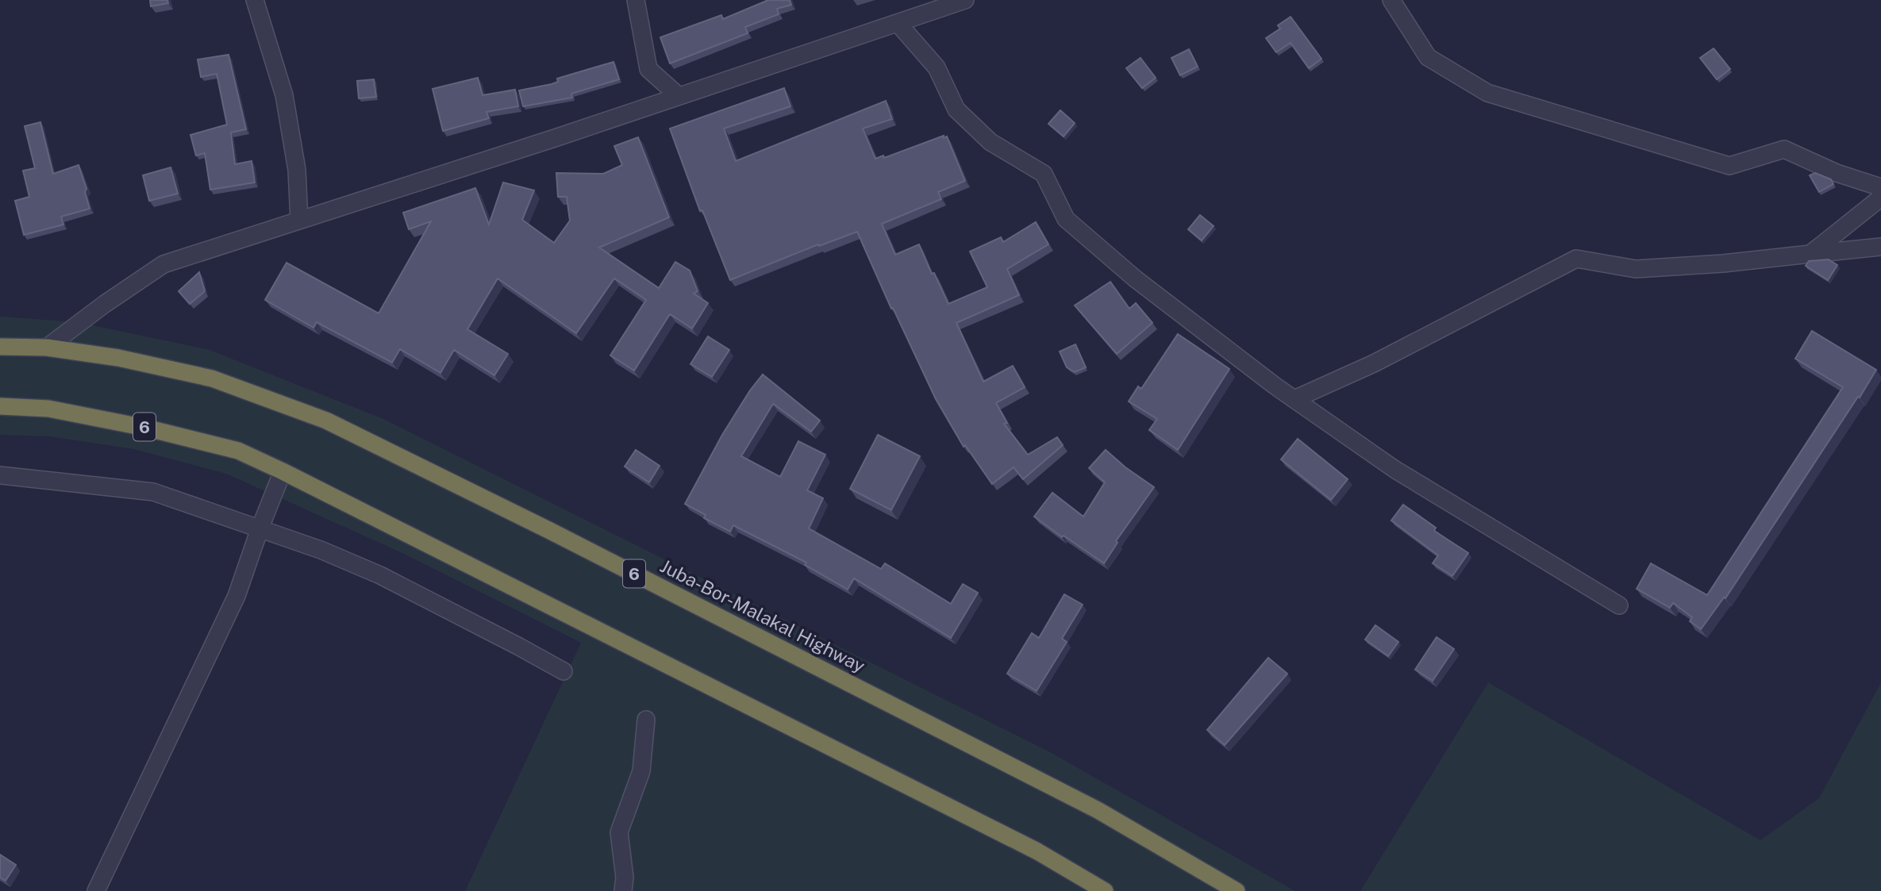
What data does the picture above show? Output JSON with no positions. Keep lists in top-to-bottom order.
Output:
{
  "streets": {
    "highway": ["6", "Juba-Bor-Malakal Highway"]
  }
}
